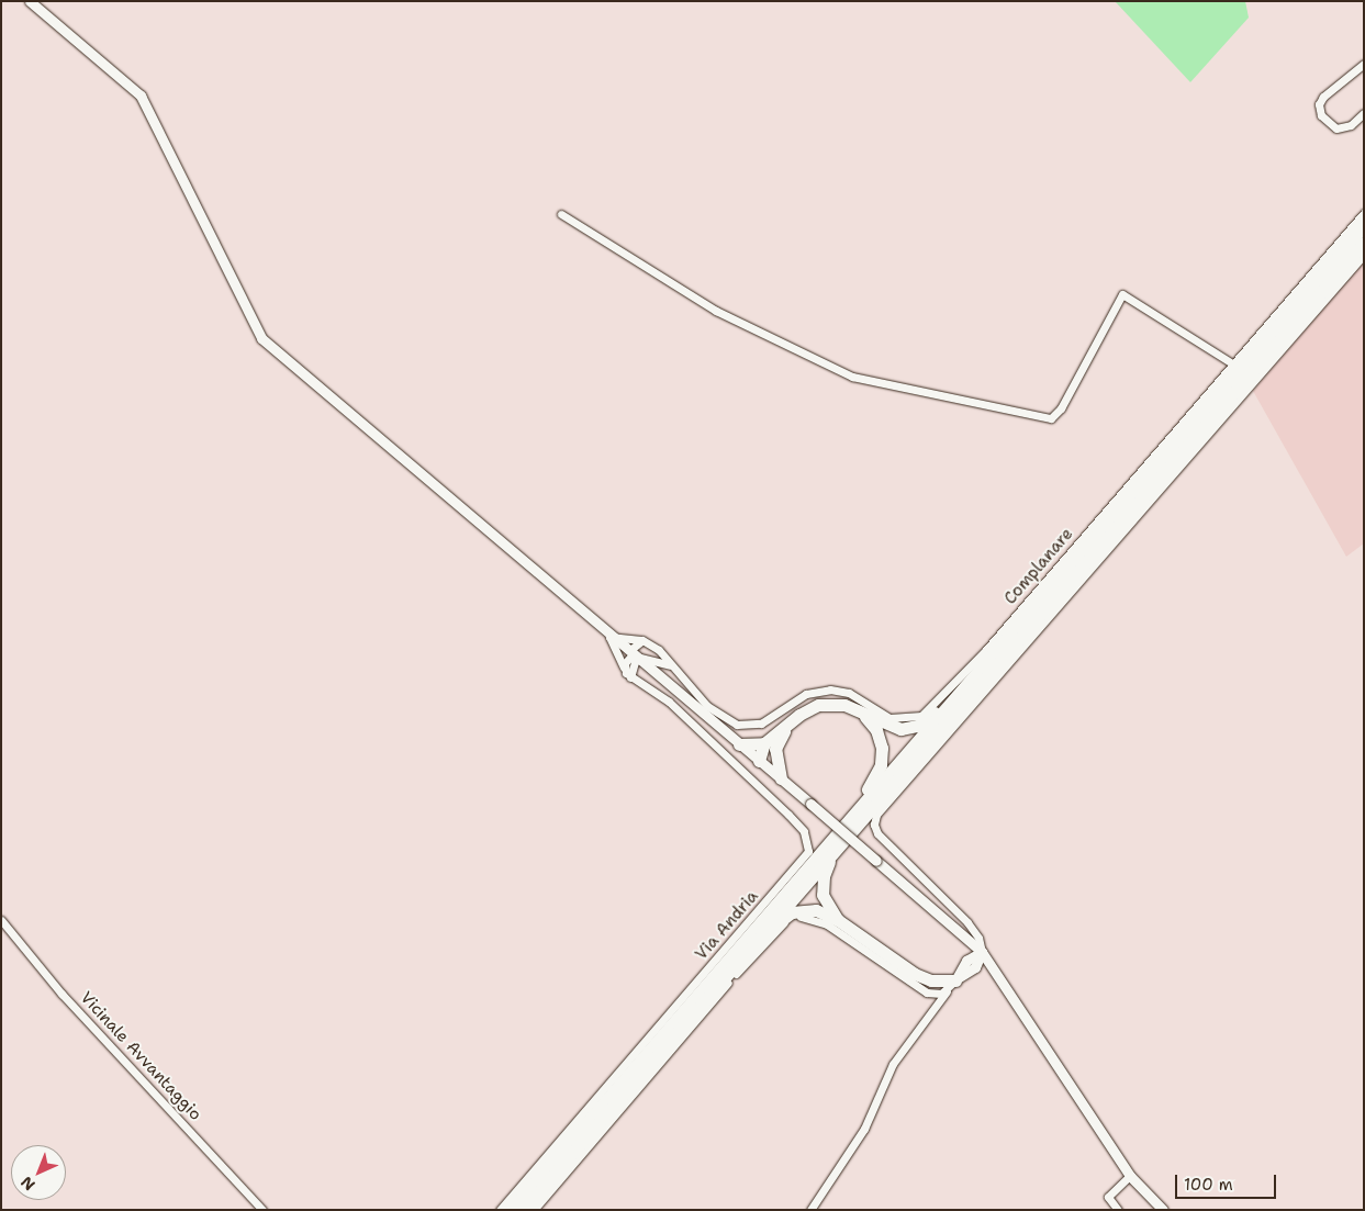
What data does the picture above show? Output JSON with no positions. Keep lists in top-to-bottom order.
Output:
{
  "streets": {
    "street": ["Complanare", "Via Andria", "Vicinale Avvantaggio"]
  },
  "scale_bar": "100 m",
  "north": "bottom left"
}
